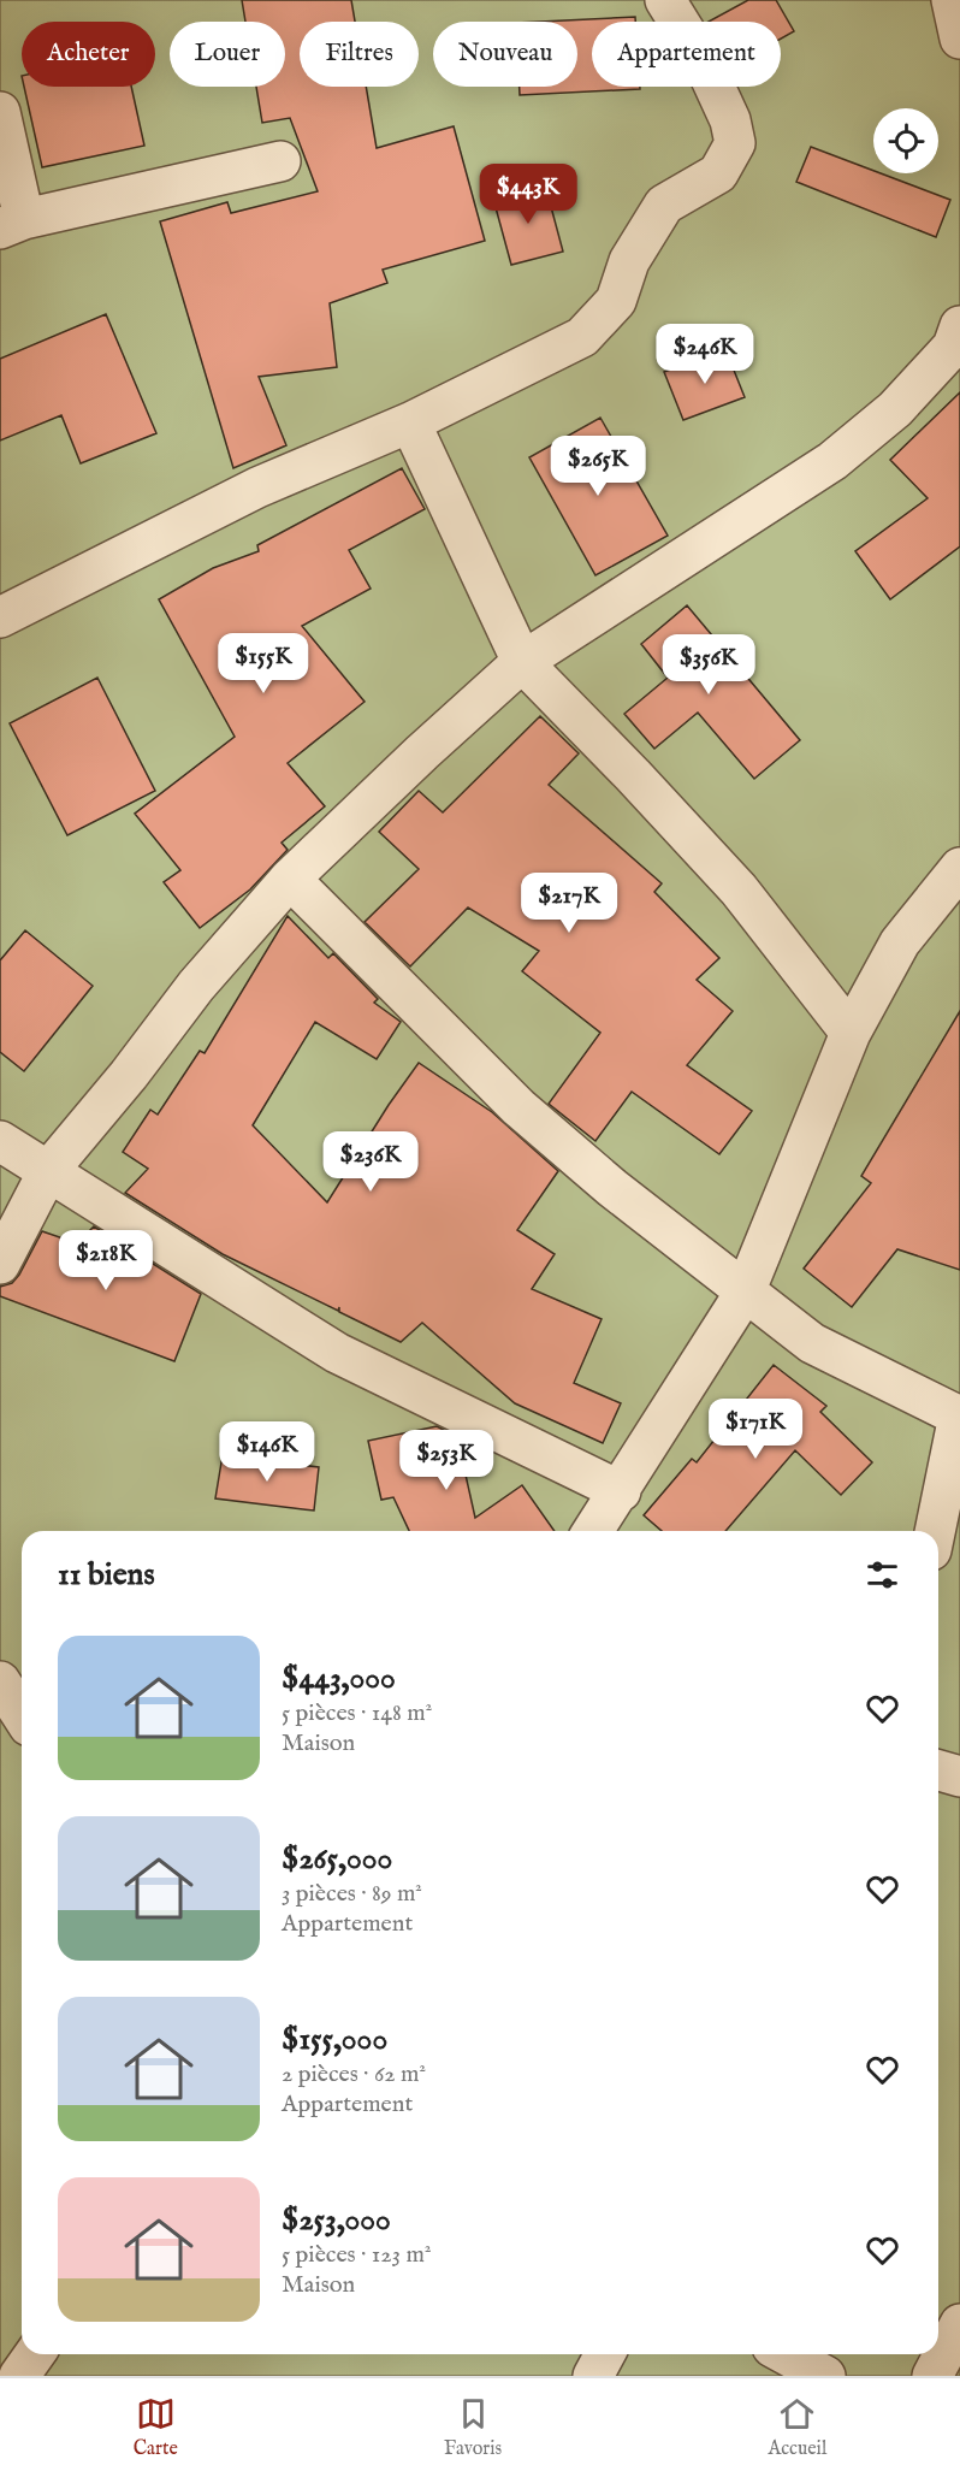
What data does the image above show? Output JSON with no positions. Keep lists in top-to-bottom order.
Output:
{
  "page": {
    "chip": [
      "Acheter",
      "Louer",
      "Filtres",
      "Nouveau",
      "Appartement"
    ],
    "price": [
      "$443K",
      "$246K",
      "$265K",
      "$155K",
      "$356K",
      "$217K",
      "$236K",
      "$218K",
      "$171K",
      "$146K",
      "$253K"
    ],
    "heading": "11 biens",
    "list": [
      {
        "name": "$443,000",
        "note": "5 pièces · 148 m² · Maison"
      },
      {
        "name": "$265,000",
        "note": "3 pièces · 89 m² · Appartement"
      },
      {
        "name": "$155,000",
        "note": "2 pièces · 62 m² · Appartement"
      },
      {
        "name": "$253,000",
        "note": "5 pièces · 123 m² · Maison"
      }
    ],
    "tabs": ["Carte", "Favoris", "Accueil"]
  }
}
